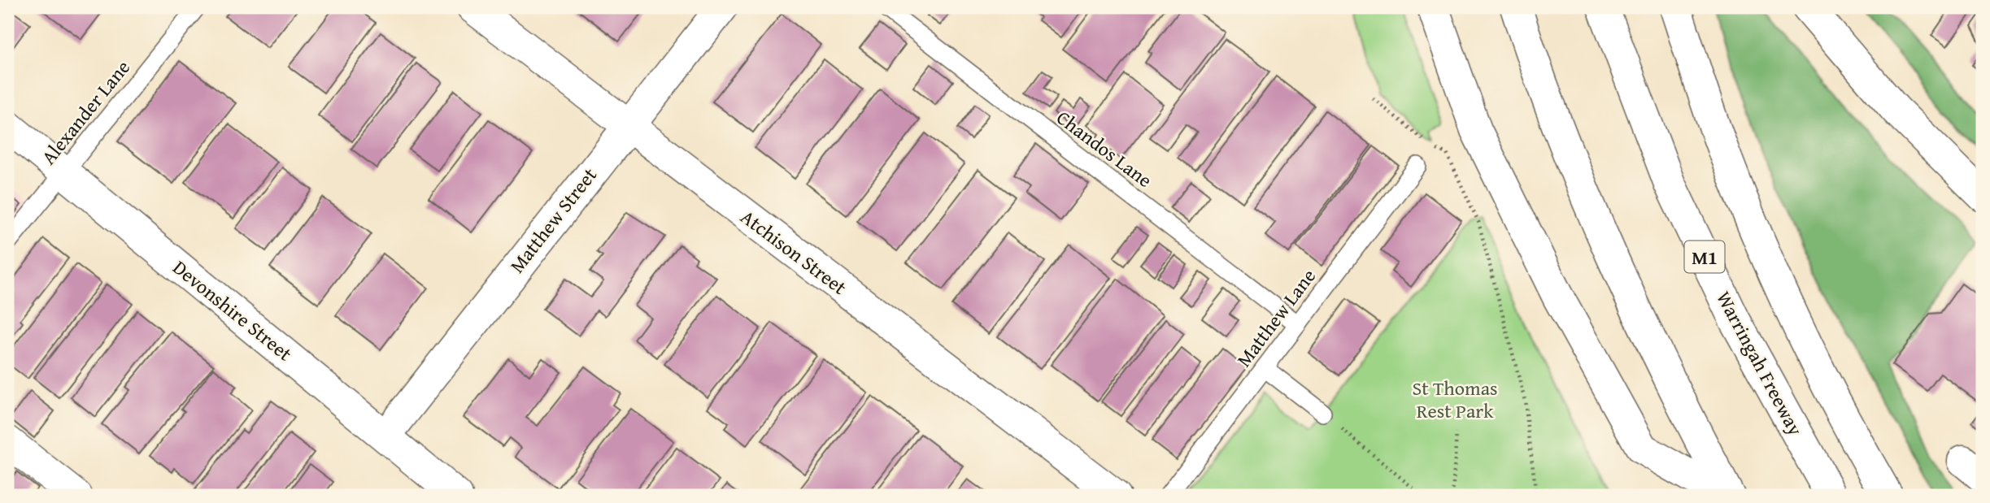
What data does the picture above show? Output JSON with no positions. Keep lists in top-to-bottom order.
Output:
{
  "streets": {
    "main road": [
      "Matthew Street",
      "Atchison Street",
      "M1",
      "Devonshire Street",
      "Warringah Freeway"
    ],
    "lane": ["Alexander Lane", "Chandos Lane", "Matthew Lane"]
  },
  "crossings": [
    ["Alexander Lane", "Devonshire Street"],
    ["Chandos Lane", "Matthew Lane"],
    ["Matthew Street", "Atchison Street"],
    ["Matthew Street", "Devonshire Street"]
  ],
  "parks": ["St Thomas Rest Park"]
}
